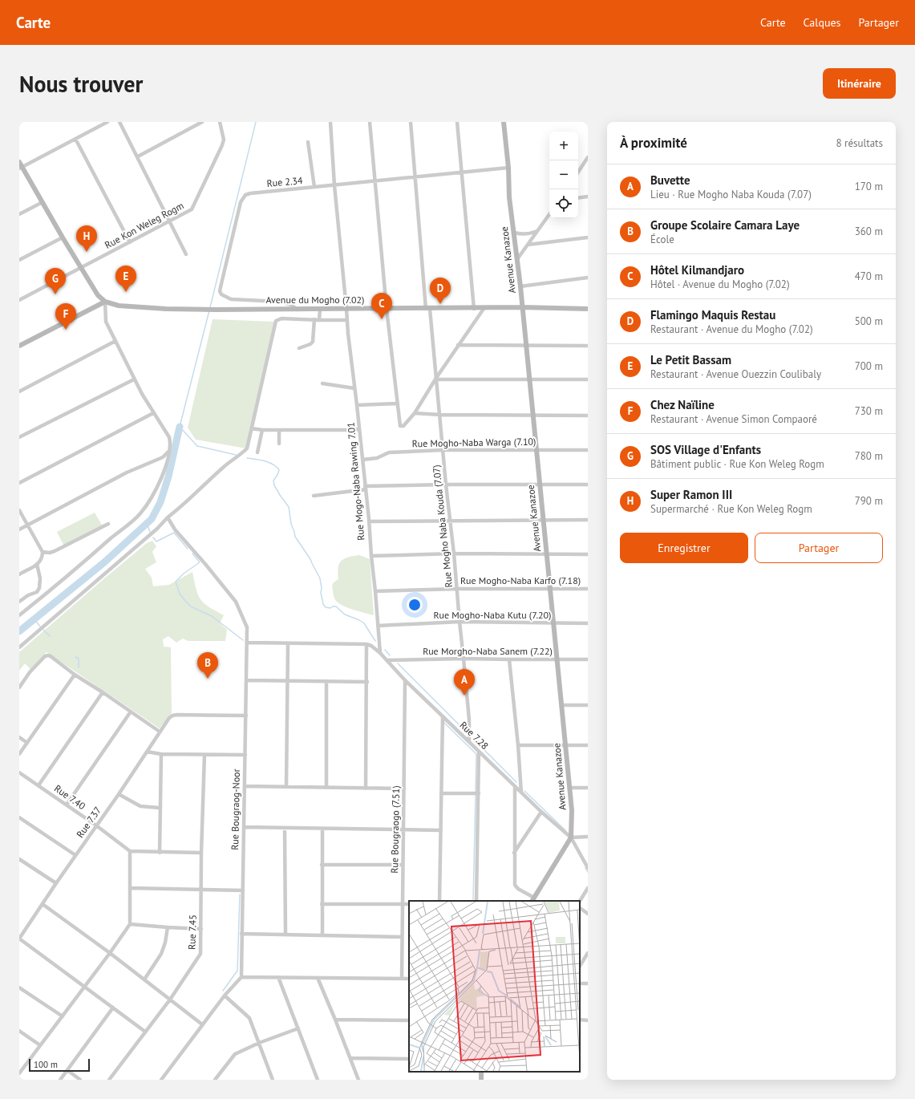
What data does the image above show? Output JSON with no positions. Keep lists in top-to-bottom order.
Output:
{
  "streets": {
    "street": [
      "Rue 2.34",
      "Rue Kon Weleg Rogm",
      "Avenue Kanazoe",
      "Avenue du Mogho (7.02)",
      "Rue Mogho-Naba Warga (7.10)",
      "Rue Mogo-Naba Rawing 7.01",
      "Rue Mogho Naba Kouda (7.07)",
      "Rue Mogho-Naba Karfo (7.18)",
      "Rue Mogho-Naba Kutu (7.20)",
      "Rue Morgho-Naba Sanem (7.22)",
      "Rue 7.28",
      "Rue 7.40",
      "Rue Bougraog-Noor",
      "Rue 7.37",
      "Rue Bougraogo (7.51)",
      "Rue 7.45"
    ]
  },
  "crossings": [
    ["Rue 2.34", "Avenue Kanazoe"],
    ["Rue 2.34", "Avenue du Mogho (7.02)"],
    ["Rue 2.34", "Rue Mogo-Naba Rawing 7.01"],
    ["Rue 2.34", "Rue Mogho Naba Kouda (7.07)"],
    ["Avenue Kanazoe", "Avenue du Mogho (7.02)"],
    ["Avenue Kanazoe", "Rue Mogho-Naba Warga (7.10)"],
    ["Avenue Kanazoe", "Rue Mogho-Naba Karfo (7.18)"],
    ["Avenue Kanazoe", "Rue Mogho-Naba Kutu (7.20)"],
    ["Avenue Kanazoe", "Rue Morgho-Naba Sanem (7.22)"],
    ["Avenue Kanazoe", "Rue 7.28"],
    ["Avenue du Mogho (7.02)", "Rue Mogo-Naba Rawing 7.01"],
    ["Avenue du Mogho (7.02)", "Rue Mogho Naba Kouda (7.07)"],
    ["Rue Mogho-Naba Warga (7.10)", "Rue Mogo-Naba Rawing 7.01"],
    ["Rue Mogho-Naba Warga (7.10)", "Rue Mogho Naba Kouda (7.07)"],
    ["Rue Mogo-Naba Rawing 7.01", "Rue Mogho-Naba Karfo (7.18)"],
    ["Rue Mogo-Naba Rawing 7.01", "Rue Mogho-Naba Kutu (7.20)"],
    ["Rue Mogo-Naba Rawing 7.01", "Rue 7.28"],
    ["Rue Mogho Naba Kouda (7.07)", "Rue Mogho-Naba Karfo (7.18)"],
    ["Rue Mogho Naba Kouda (7.07)", "Rue Mogho-Naba Kutu (7.20)"],
    ["Rue Mogho Naba Kouda (7.07)", "Rue Morgho-Naba Sanem (7.22)"],
    ["Rue Mogho Naba Kouda (7.07)", "Rue 7.28"],
    ["Rue Morgho-Naba Sanem (7.22)", "Rue 7.28"],
    ["Rue 7.28", "Rue Bougraogo (7.51)"],
    ["Rue 7.40", "Rue 7.37"],
    ["Rue Bougraog-Noor", "Rue 7.37"]
  ],
  "scale_bar": "100 m",
  "page": {
    "header": "Carte",
    "nav": ["Carte", "Calques", "Partager"],
    "buttons": [
      "Itinéraire",
      ["Enregistrer", "Partager"]
    ],
    "title": "Nous trouver",
    "heading": ["À proximité", "8 résultats"],
    "map_buttons": ["+", "−"],
    "list": [
      {
        "mark": "A",
        "name": "Buvette",
        "note": "Lieu · Rue Mogho Naba Kouda (7.07)",
        "value": "170 m"
      },
      {
        "mark": "B",
        "name": "Groupe Scolaire Camara Laye",
        "note": "École",
        "value": "360 m"
      },
      {
        "mark": "C",
        "name": "Hôtel Kilmandjaro",
        "note": "Hôtel · Avenue du Mogho (7.02)",
        "value": "470 m"
      },
      {
        "mark": "D",
        "name": "Flamingo Maquis Restau",
        "note": "Restaurant · Avenue du Mogho (7.02)",
        "value": "500 m"
      },
      {
        "mark": "E",
        "name": "Le Petit Bassam",
        "note": "Restaurant · Avenue Ouezzin Coulibaly",
        "value": "700 m"
      },
      {
        "mark": "F",
        "name": "Chez Naïline",
        "note": "Restaurant · Avenue Simon Compaoré",
        "value": "730 m"
      },
      {
        "mark": "G",
        "name": "SOS Village d'Enfants",
        "note": "Bâtiment public · Rue Kon Weleg Rogm",
        "value": "780 m"
      },
      {
        "mark": "H",
        "name": "Super Ramon III",
        "note": "Supermarché · Rue Kon Weleg Rogm",
        "value": "790 m"
      }
    ],
    "pins": [
      "H",
      "E",
      "G",
      "D",
      "C",
      "F",
      "B",
      "A"
    ],
    "scale": "100 m"
  }
}
